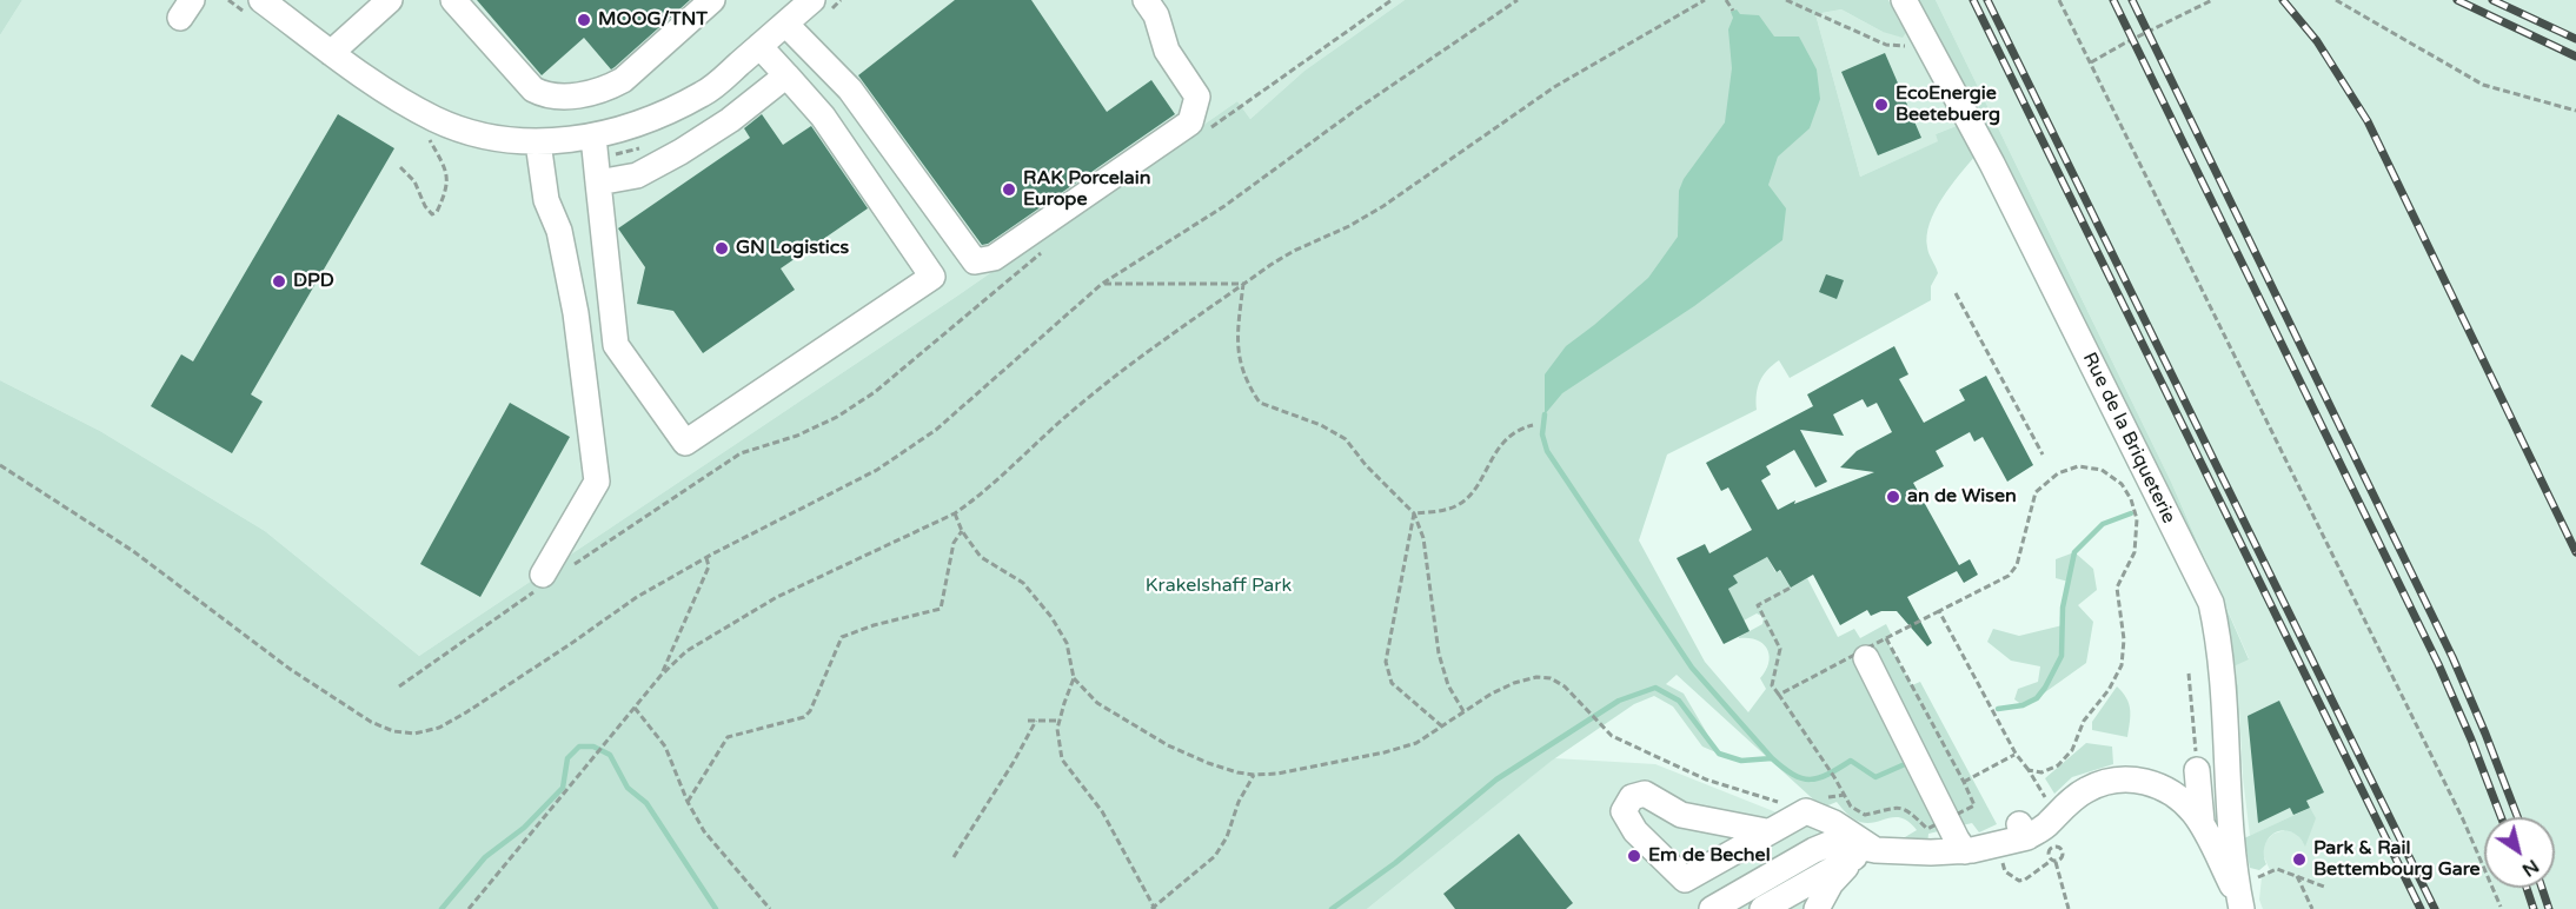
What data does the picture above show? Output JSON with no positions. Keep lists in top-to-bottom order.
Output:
{
  "streets": {
    "street": ["Rue de la Briqueterie"]
  },
  "parks": ["Krakelshaff Park"],
  "places": [
    "MOOG/TNT",
    "EcoEnergie Beetebuerg",
    "RAK Porcelain Europe",
    "GN Logistics",
    "DPD",
    "an de Wisen",
    "Em de Bechel",
    "Park & Rail Bettembourg Gare"
  ],
  "north": "bottom right"
}
